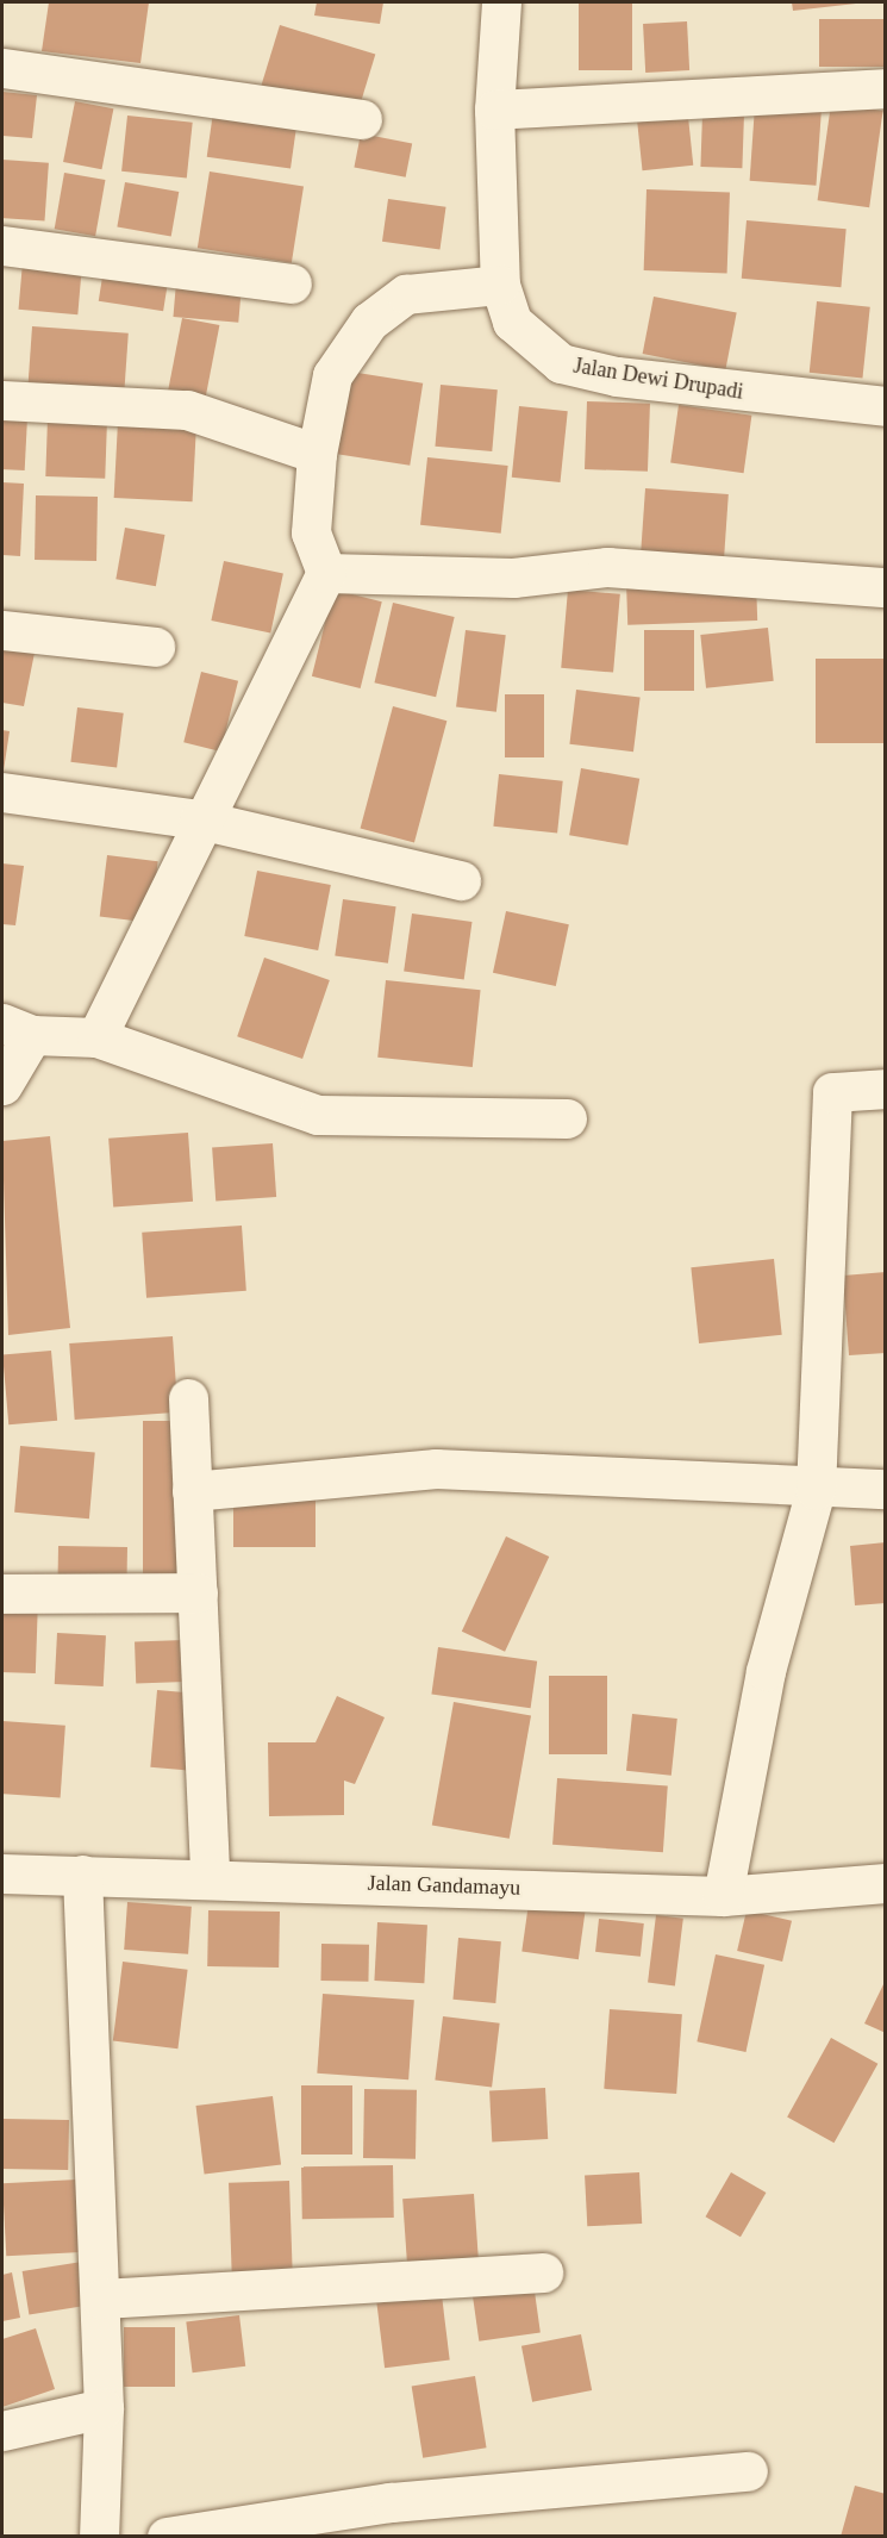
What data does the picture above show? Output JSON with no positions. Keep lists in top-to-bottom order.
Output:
{
  "streets": {
    "street": ["Jalan Dewi Drupadi", "Jalan Gandamayu"]
  }
}
